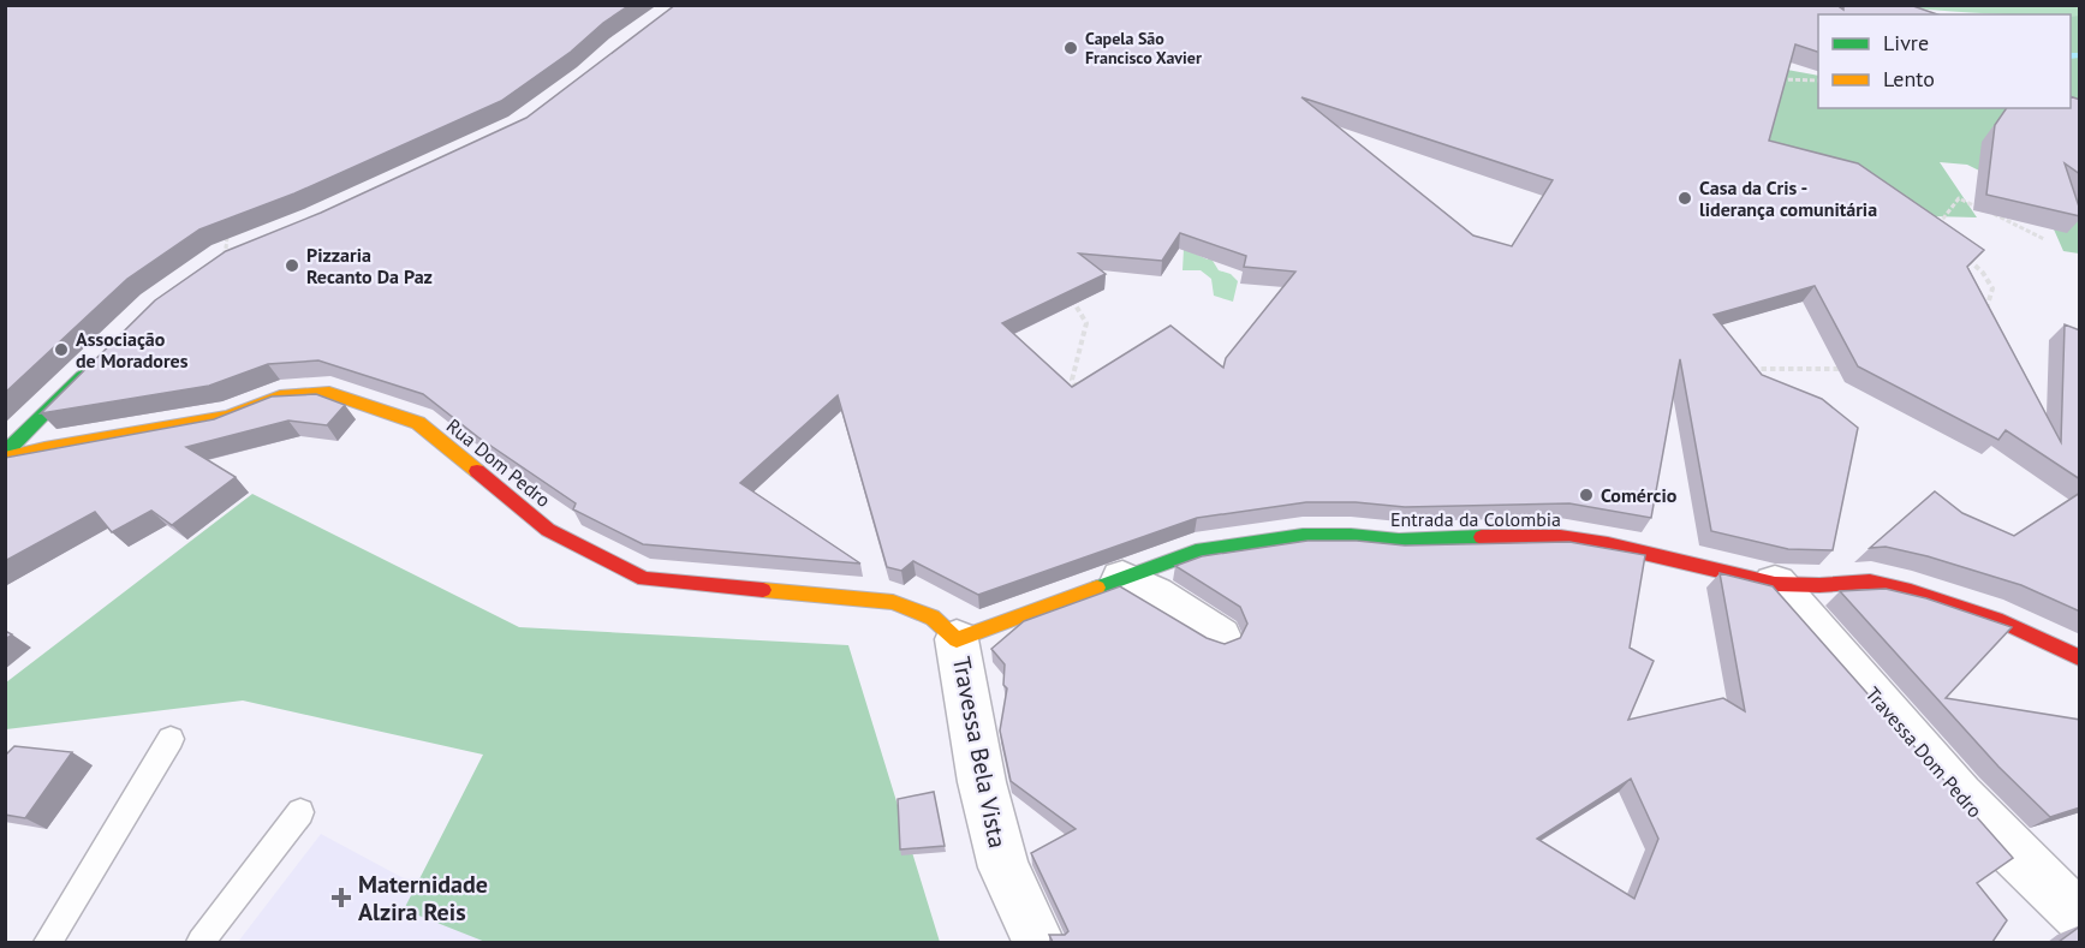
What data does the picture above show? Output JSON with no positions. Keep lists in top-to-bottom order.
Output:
{
  "streets": {
    "street": [
      "Rua Dom Pedro",
      "Entrada da Colombia",
      "Travessa Bela Vista",
      "Travessa Dom Pedro"
    ]
  },
  "crossings": [
    ["Rua Dom Pedro", "Entrada da Colombia"],
    ["Rua Dom Pedro", "Travessa Bela Vista"],
    ["Entrada da Colombia", "Travessa Bela Vista"],
    ["Entrada da Colombia", "Travessa Dom Pedro"]
  ],
  "places": {
    "other": [
      "Capela São Francisco Xavier",
      "Casa da Cris - liderança comunitária",
      "Pizzaria Recanto Da Paz",
      "Associação de Moradores",
      "Comércio"
    ],
    "health": ["Maternidade Alzira Reis"]
  },
  "legend": ["Livre", "Lento"]
}
